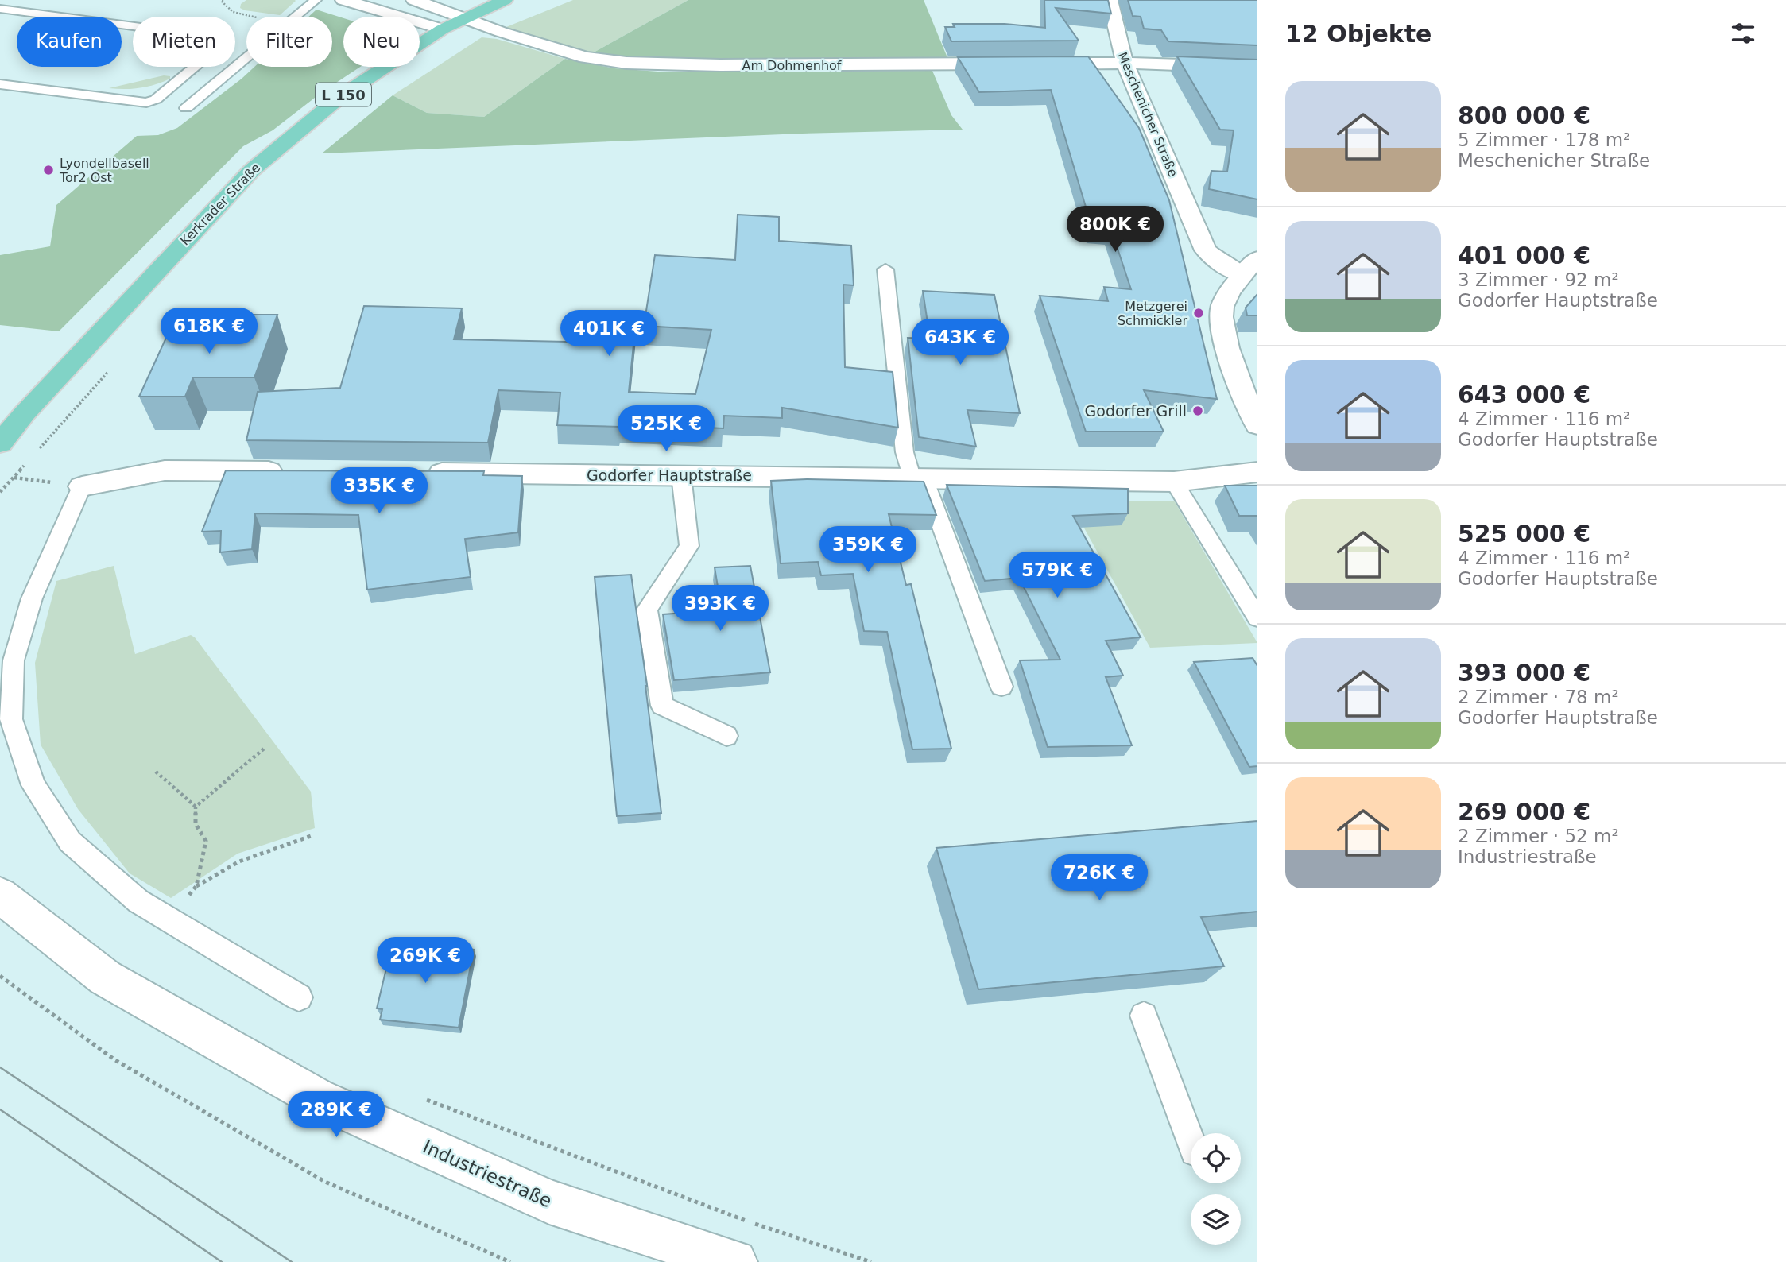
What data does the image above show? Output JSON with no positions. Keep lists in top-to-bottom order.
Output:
{
  "streets": {
    "main road": ["L 150", "Kerkrader Straße"],
    "street": [
      "Am Dohmenhof",
      "Meschenicher Straße",
      "Godorfer Hauptstraße",
      "Industriestraße"
    ]
  },
  "crossings": [
    ["Am Dohmenhof", "Meschenicher Straße"],
    ["Am Dohmenhof", "Kerkrader Straße"]
  ],
  "places": ["Lyondellbasell Tor2 Ost", "Metzgerei Schmickler", "Godorfer Grill"],
  "page": {
    "heading": "12 Objekte",
    "chip": [
      "Kaufen",
      "Mieten",
      "Filter",
      "Neu"
    ],
    "list": [
      {
        "name": "800 000 €",
        "note": "5 Zimmer · 178 m² · Meschenicher Straße"
      },
      {
        "name": "401 000 €",
        "note": "3 Zimmer · 92 m² · Godorfer Hauptstraße"
      },
      {
        "name": "643 000 €",
        "note": "4 Zimmer · 116 m² · Godorfer Hauptstraße"
      },
      {
        "name": "525 000 €",
        "note": "4 Zimmer · 116 m² · Godorfer Hauptstraße"
      },
      {
        "name": "393 000 €",
        "note": "2 Zimmer · 78 m² · Godorfer Hauptstraße"
      },
      {
        "name": "269 000 €",
        "note": "2 Zimmer · 52 m² · Industriestraße"
      }
    ],
    "price": [
      "800K €",
      "618K €",
      "401K €",
      "643K €",
      "525K €",
      "335K €",
      "359K €",
      "579K €",
      "393K €",
      "726K €",
      "269K €",
      "289K €"
    ]
  }
}
